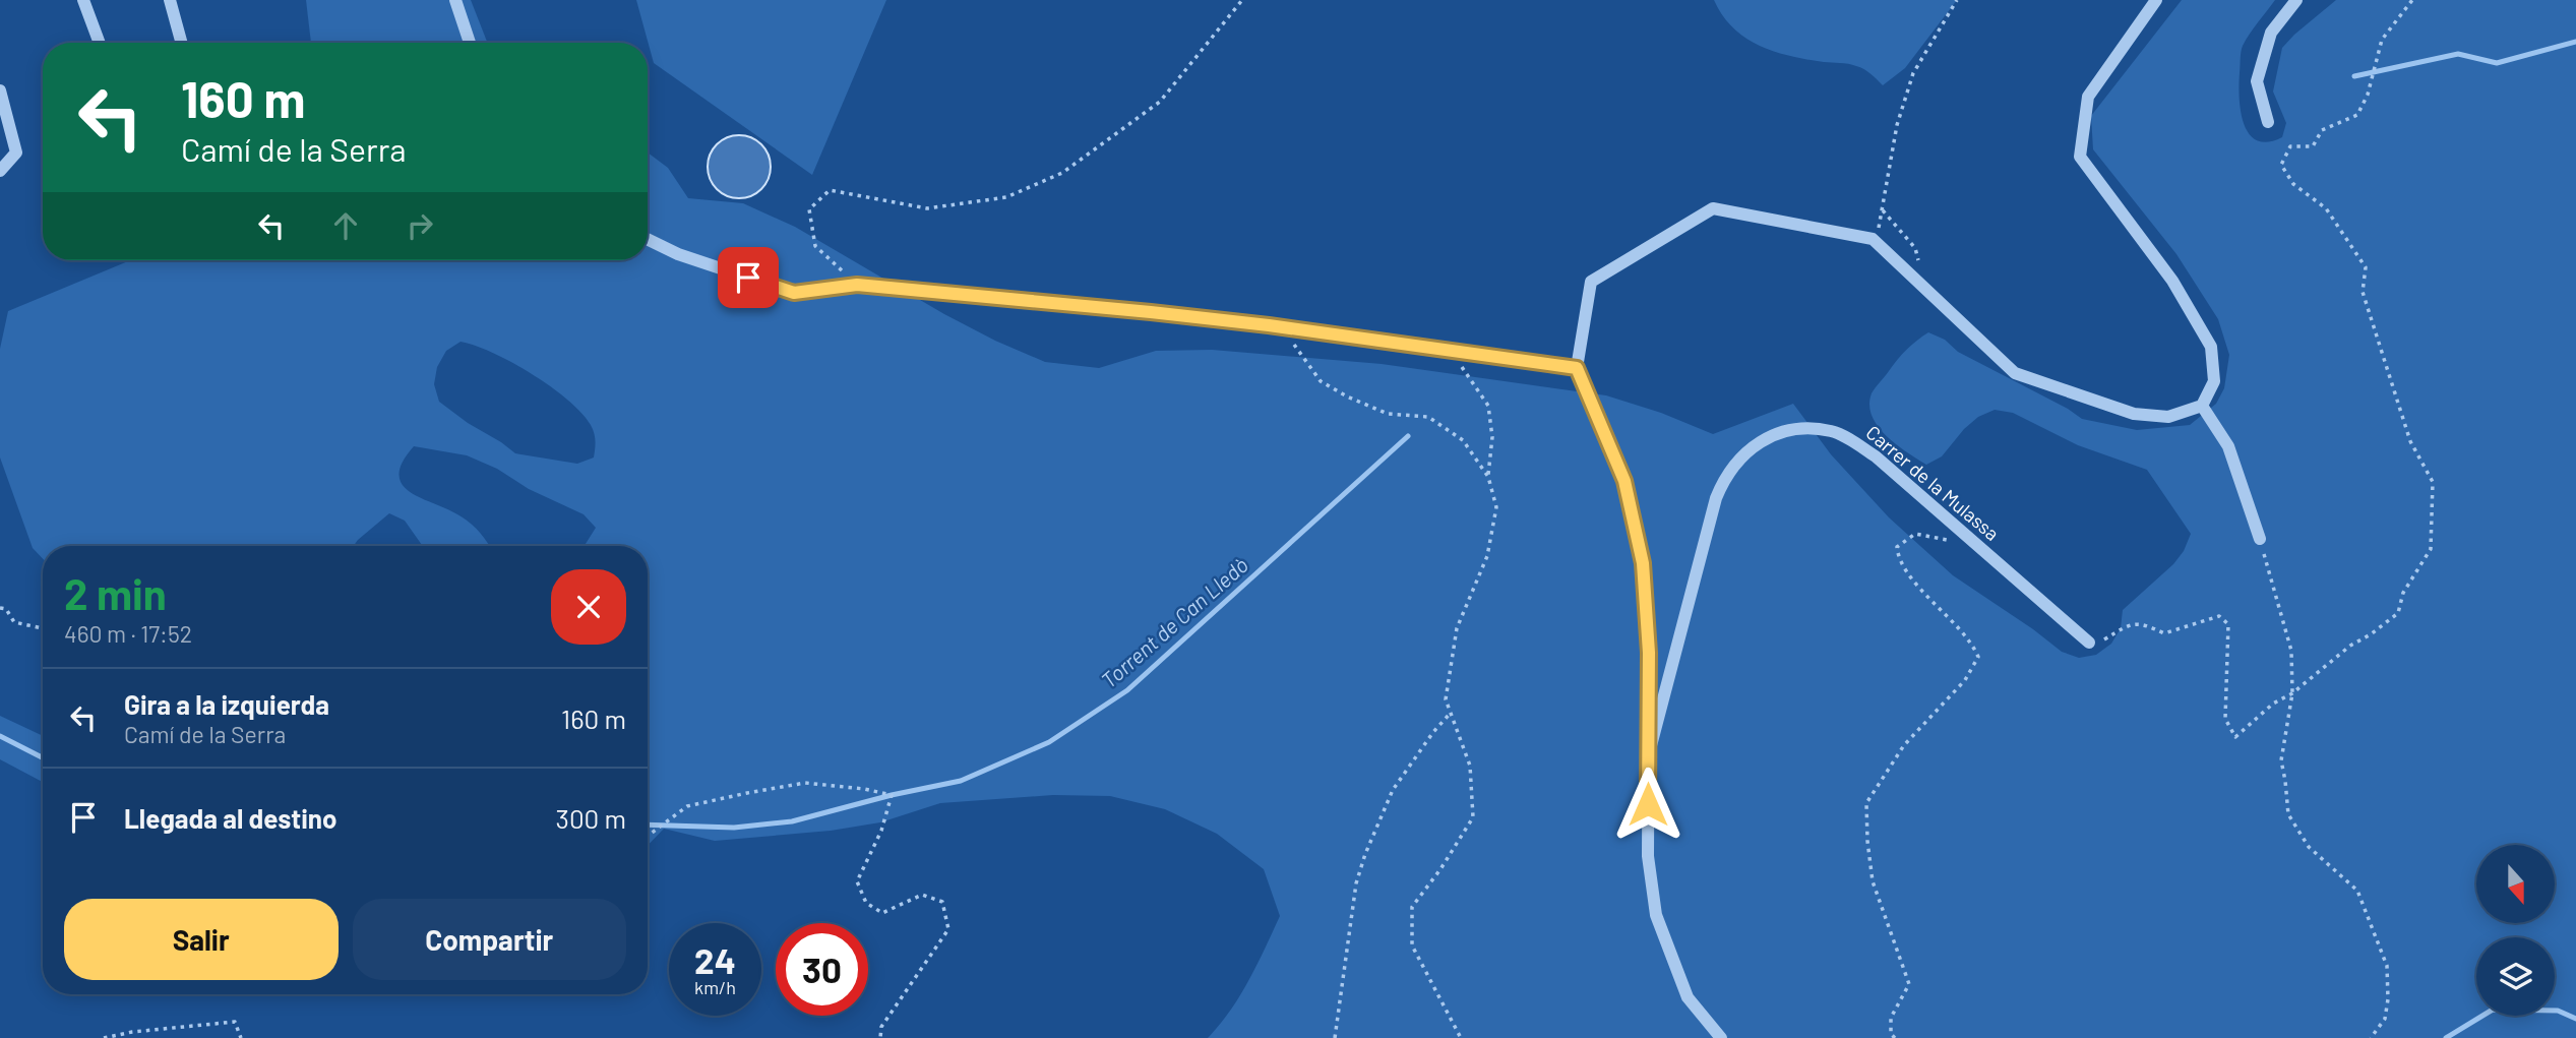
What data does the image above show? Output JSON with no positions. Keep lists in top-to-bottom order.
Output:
{
  "streets": {
    "street": ["Carrer de la Mulassa"]
  },
  "water": ["Torrent de Can Lledò"],
  "north": "bottom",
  "page": {
    "turn": ["160 m", "Camí de la Serra"],
    "heading": ["2 min", "460 m · 17:52"],
    "list": [
      {
        "name": "Gira a la izquierda",
        "note": "Camí de la Serra",
        "value": "160 m"
      },
      {
        "name": "Llegada al destino",
        "value": "300 m"
      }
    ],
    "buttons": ["Salir", "Compartir"],
    "speed": "24 km/h",
    "limit": "30"
  }
}
